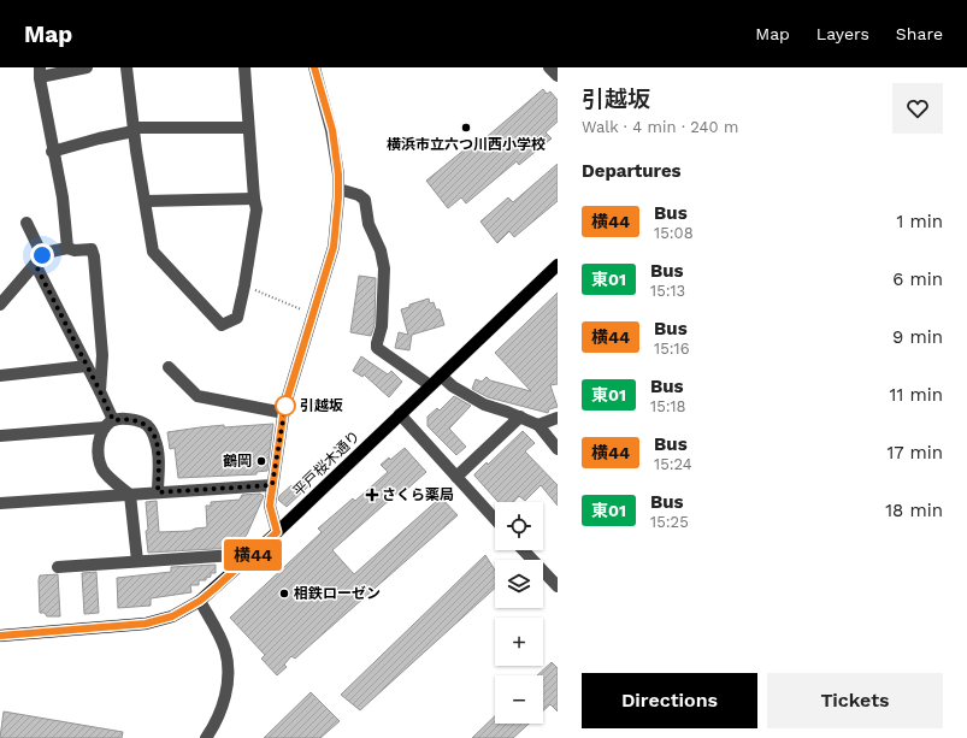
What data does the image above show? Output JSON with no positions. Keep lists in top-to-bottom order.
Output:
{
  "streets": {
    "main road": ["平戸桜木通り"]
  },
  "places": {
    "other": [
      "横浜市立六つ川西小学校",
      "引越坂",
      "鶴岡",
      "相鉄ローゼン"
    ],
    "health": ["さくら薬局"]
  },
  "lines": ["bus line 横44"],
  "page": {
    "header": "Map",
    "nav": ["Map", "Layers", "Share"],
    "on_map": "横44",
    "heading": [
      ["引越坂", "Walk · 4 min · 240 m"],
      "Departures"
    ],
    "list": [
      {
        "mark": "横44",
        "name": "Bus",
        "note": "15:08",
        "value": "1 min"
      },
      {
        "mark": "東01",
        "name": "Bus",
        "note": "15:13",
        "value": "6 min"
      },
      {
        "mark": "横44",
        "name": "Bus",
        "note": "15:16",
        "value": "9 min"
      },
      {
        "mark": "東01",
        "name": "Bus",
        "note": "15:18",
        "value": "11 min"
      },
      {
        "mark": "横44",
        "name": "Bus",
        "note": "15:24",
        "value": "17 min"
      },
      {
        "mark": "東01",
        "name": "Bus",
        "note": "15:25",
        "value": "18 min"
      }
    ],
    "map_buttons": ["+", "−"],
    "buttons": ["Directions", "Tickets"]
  }
}
